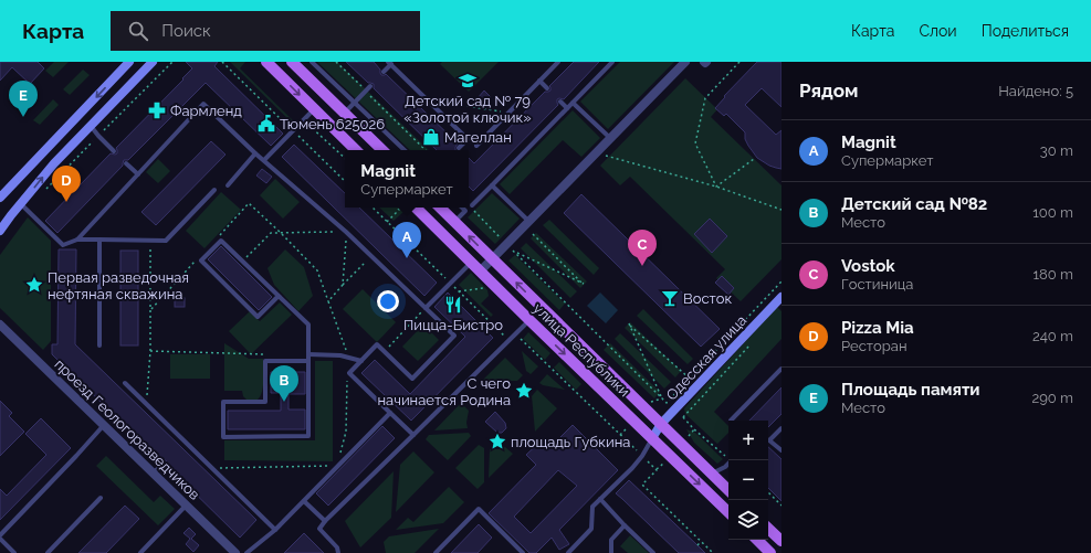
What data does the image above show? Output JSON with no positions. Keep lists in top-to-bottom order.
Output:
{
  "streets": {
    "main road": ["улица Республики", "Одесская улица"],
    "street": ["проезд Геологоразведчиков"]
  },
  "crossings": [
    ["улица Республики", "Одесская улица"]
  ],
  "places": {
    "school or university": ["Детский сад № 79 «Золотой ключик»"],
    "pharmacy": ["Фармленд"],
    "public building": ["Тюмень 625026"],
    "shop": ["Магеллан"],
    "place": ["Первая разведочная нефтяная скважина", "С чего начинается Родина", "площадь Губкина"],
    "bar": ["Восток"],
    "restaurant": ["Пицца-Бистро"]
  },
  "page": {
    "header": "Карта",
    "search": "Поиск",
    "nav": ["Карта", "Слои", "Поделиться"],
    "heading": ["Рядом", "Найдено: 5"],
    "pins": [
      "E",
      "D",
      "A",
      "C",
      "B"
    ],
    "list": [
      {
        "mark": "A",
        "name": "Magnit",
        "note": "Супермаркет",
        "value": "30 m"
      },
      {
        "mark": "B",
        "name": "Детский сад №82",
        "note": "Место",
        "value": "100 m"
      },
      {
        "mark": "C",
        "name": "Vostok",
        "note": "Гостиница",
        "value": "180 m"
      },
      {
        "mark": "D",
        "name": "Pizza Mia",
        "note": "Ресторан",
        "value": "240 m"
      },
      {
        "mark": "E",
        "name": "Площадь памяти",
        "note": "Место",
        "value": "290 m"
      }
    ],
    "popup": ["Magnit", "Супермаркет"],
    "map_buttons": ["+", "−"]
  }
}
